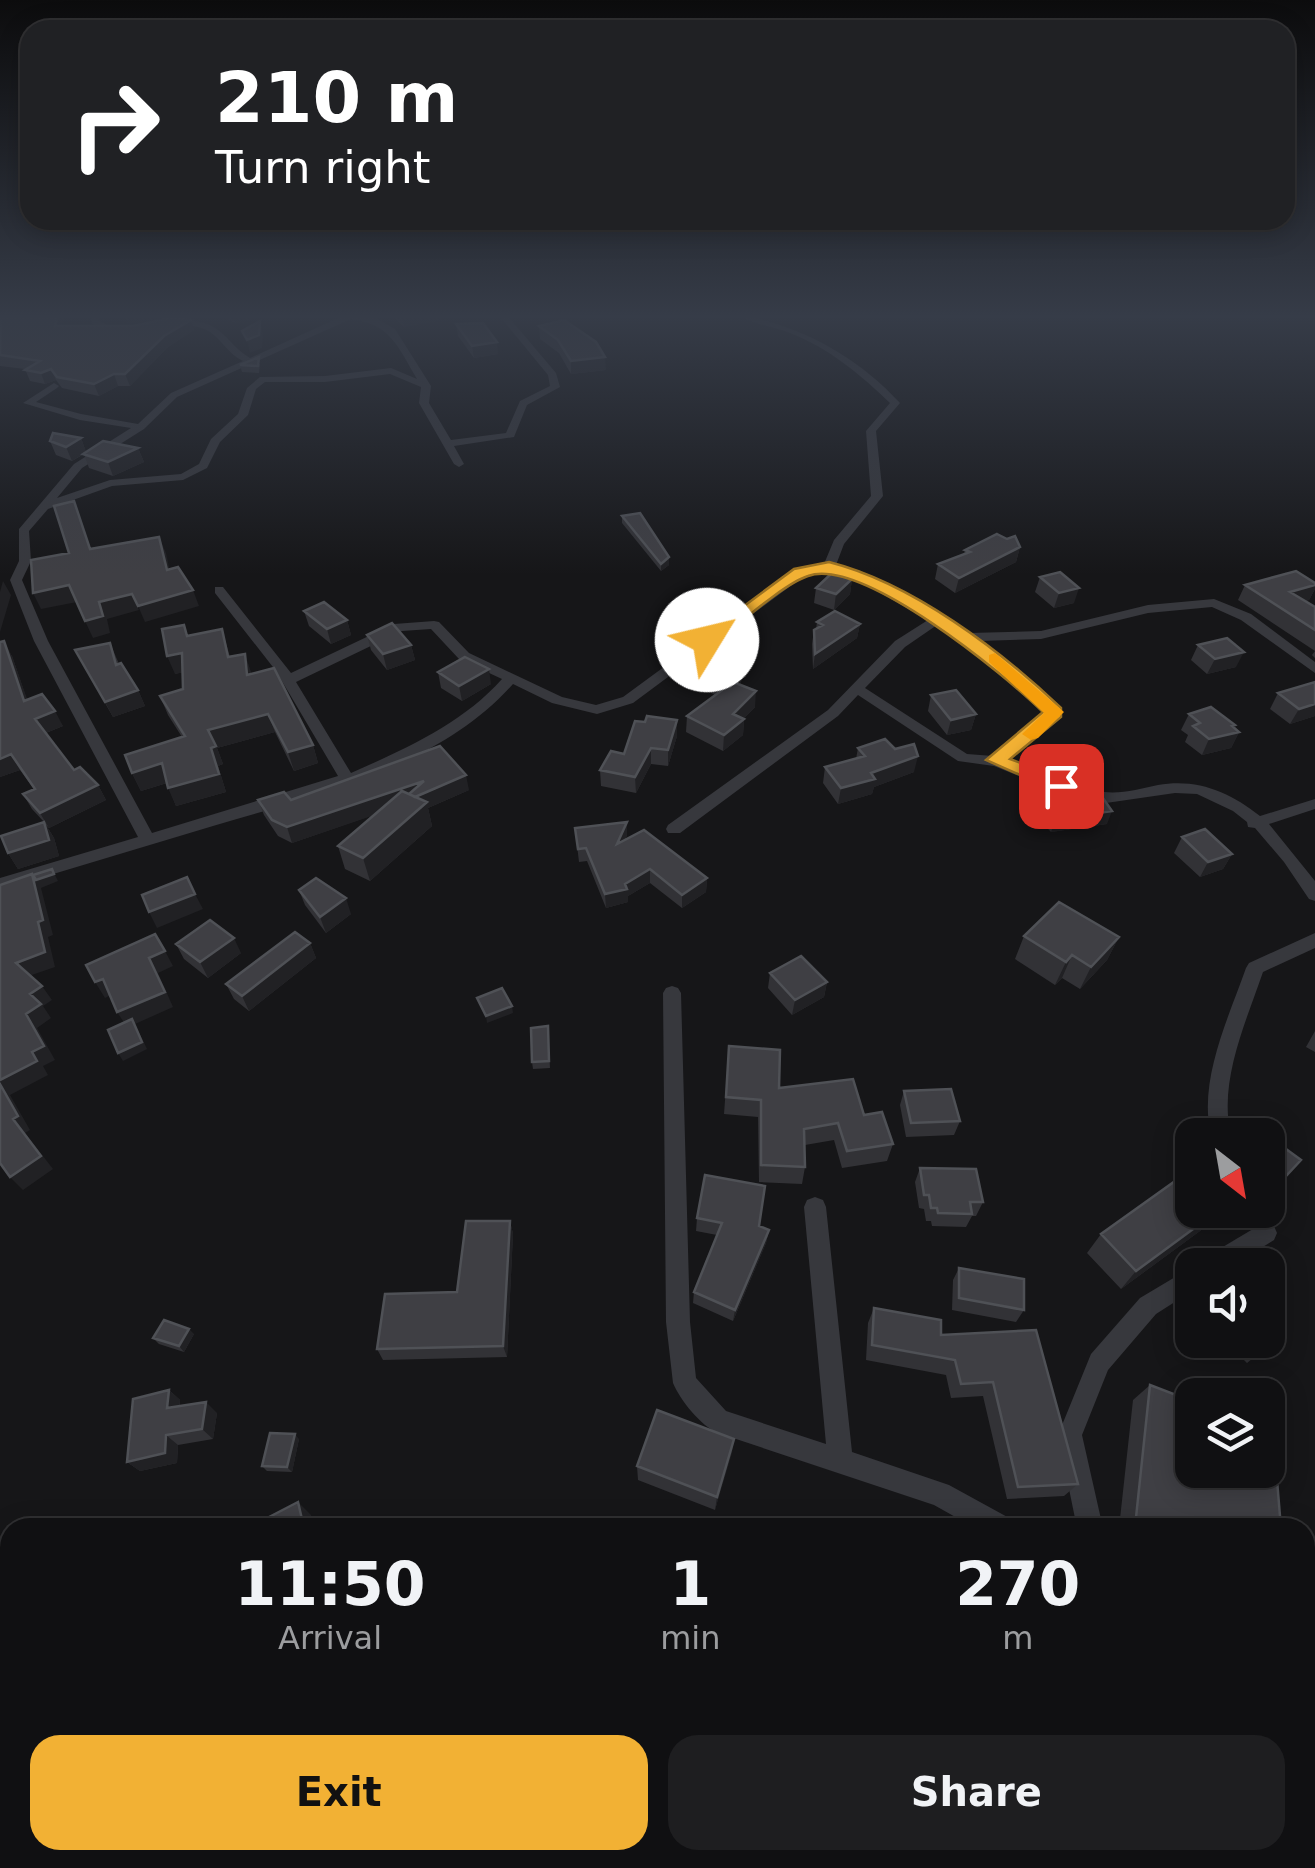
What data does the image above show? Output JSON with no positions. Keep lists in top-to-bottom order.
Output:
{
  "north": "bottom right",
  "page": {
    "turn": ["210 m", "Turn right"],
    "eta": [
      "11:50",
      "Arrival",
      "1",
      "min",
      "270",
      "m"
    ],
    "buttons": ["Exit", "Share"]
  }
}
